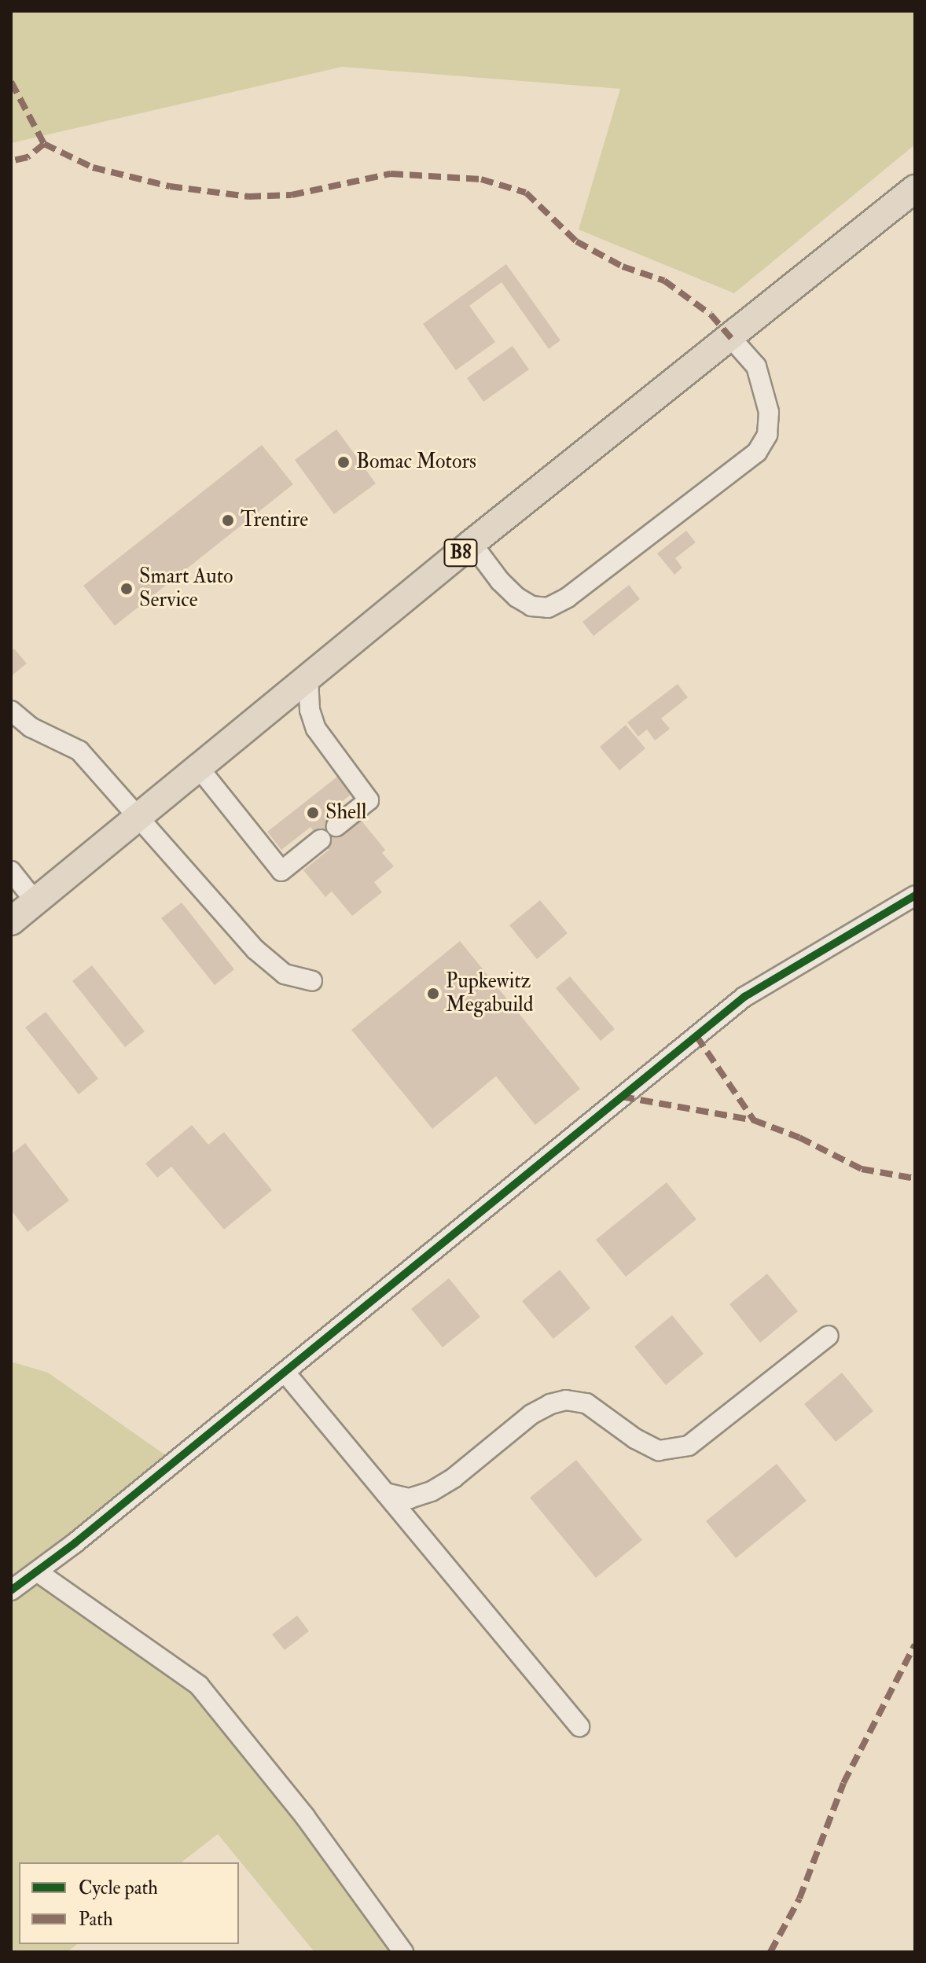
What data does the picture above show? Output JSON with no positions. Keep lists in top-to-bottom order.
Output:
{
  "streets": {
    "highway": ["B8"]
  },
  "places": [
    "Bomac Motors",
    "Trentire",
    "Smart Auto Service",
    "Shell",
    "Pupkewitz Megabuild"
  ],
  "legend": ["Cycle path", "Path"]
}
